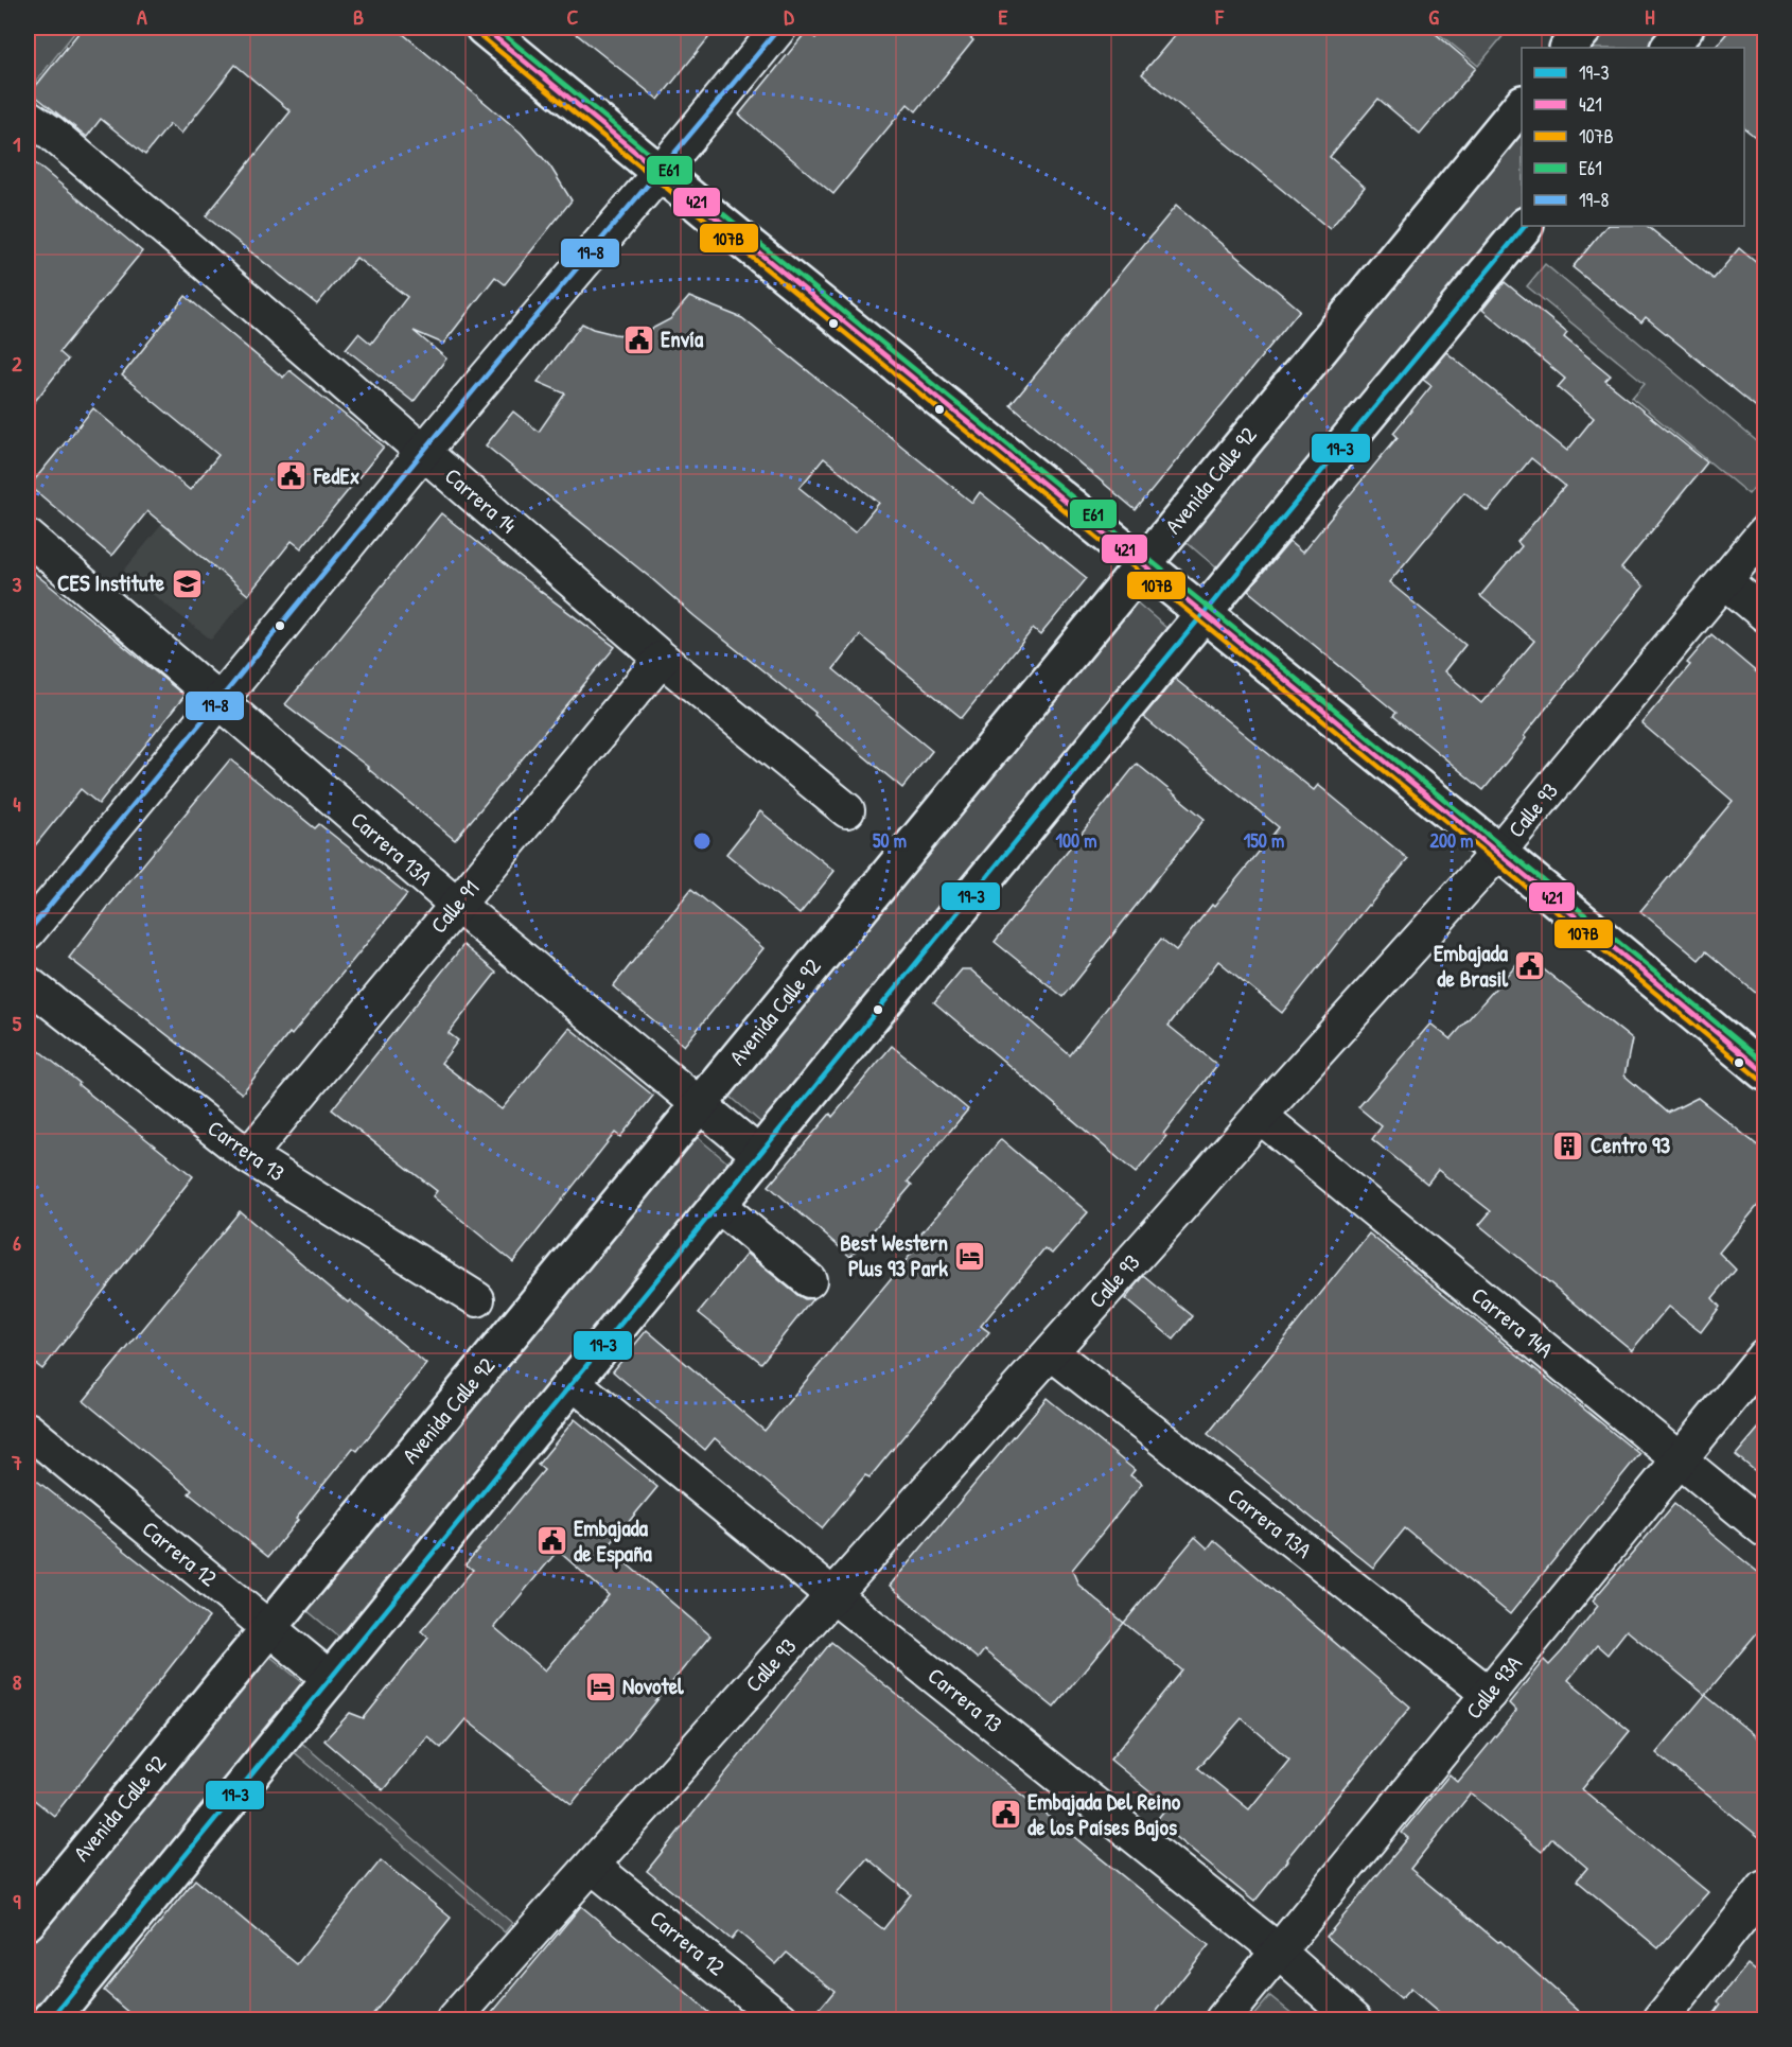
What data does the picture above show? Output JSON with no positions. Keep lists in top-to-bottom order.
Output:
{
  "streets": {
    "main road": ["Avenida Calle 92"],
    "street": [
      "Carrera 14",
      "Calle 93",
      "Carrera 13A",
      "Calle 91",
      "Carrera 13",
      "Carrera 14A",
      "Carrera 12",
      "Calle 93A"
    ]
  },
  "crossings": [
    ["Avenida Calle 92", "Carrera 13A"],
    ["Avenida Calle 92", "Carrera 12"],
    ["Carrera 14", "Calle 91"],
    ["Calle 93", "Carrera 13A"],
    ["Calle 93", "Carrera 13"],
    ["Calle 93", "Carrera 14A"],
    ["Calle 93", "Carrera 12"],
    ["Carrera 13A", "Calle 91"],
    ["Carrera 13A", "Calle 93A"],
    ["Calle 91", "Carrera 13"],
    ["Carrera 13", "Calle 93A"],
    ["Carrera 14A", "Calle 93A"]
  ],
  "places": {
    "public building": [
      "Envía",
      "FedEx",
      "Embajada de Brasil",
      "Embajada de España",
      "Embajada Del Reino de los Países Bajos"
    ],
    "school or university": ["CES Institute"],
    "building": ["Centro 93"],
    "hotel": ["Best Western Plus 93 Park", "Novotel"]
  },
  "lines": [
    "transit line 421",
    "transit line E61",
    "transit line 19-8",
    "transit line 107B",
    "transit line 19-3"
  ],
  "legend": [
    "19-3",
    "421",
    "107B",
    "E61",
    "19-8"
  ],
  "grid": {
    "columns": [
      "A",
      "B",
      "C",
      "D",
      "E",
      "F",
      "G",
      "H"
    ],
    "rows": [
      "1",
      "2",
      "3",
      "4",
      "5",
      "6",
      "7",
      "8",
      "9"
    ]
  },
  "rings": [
    "50 m",
    "100 m",
    "150 m",
    "200 m"
  ]
}
